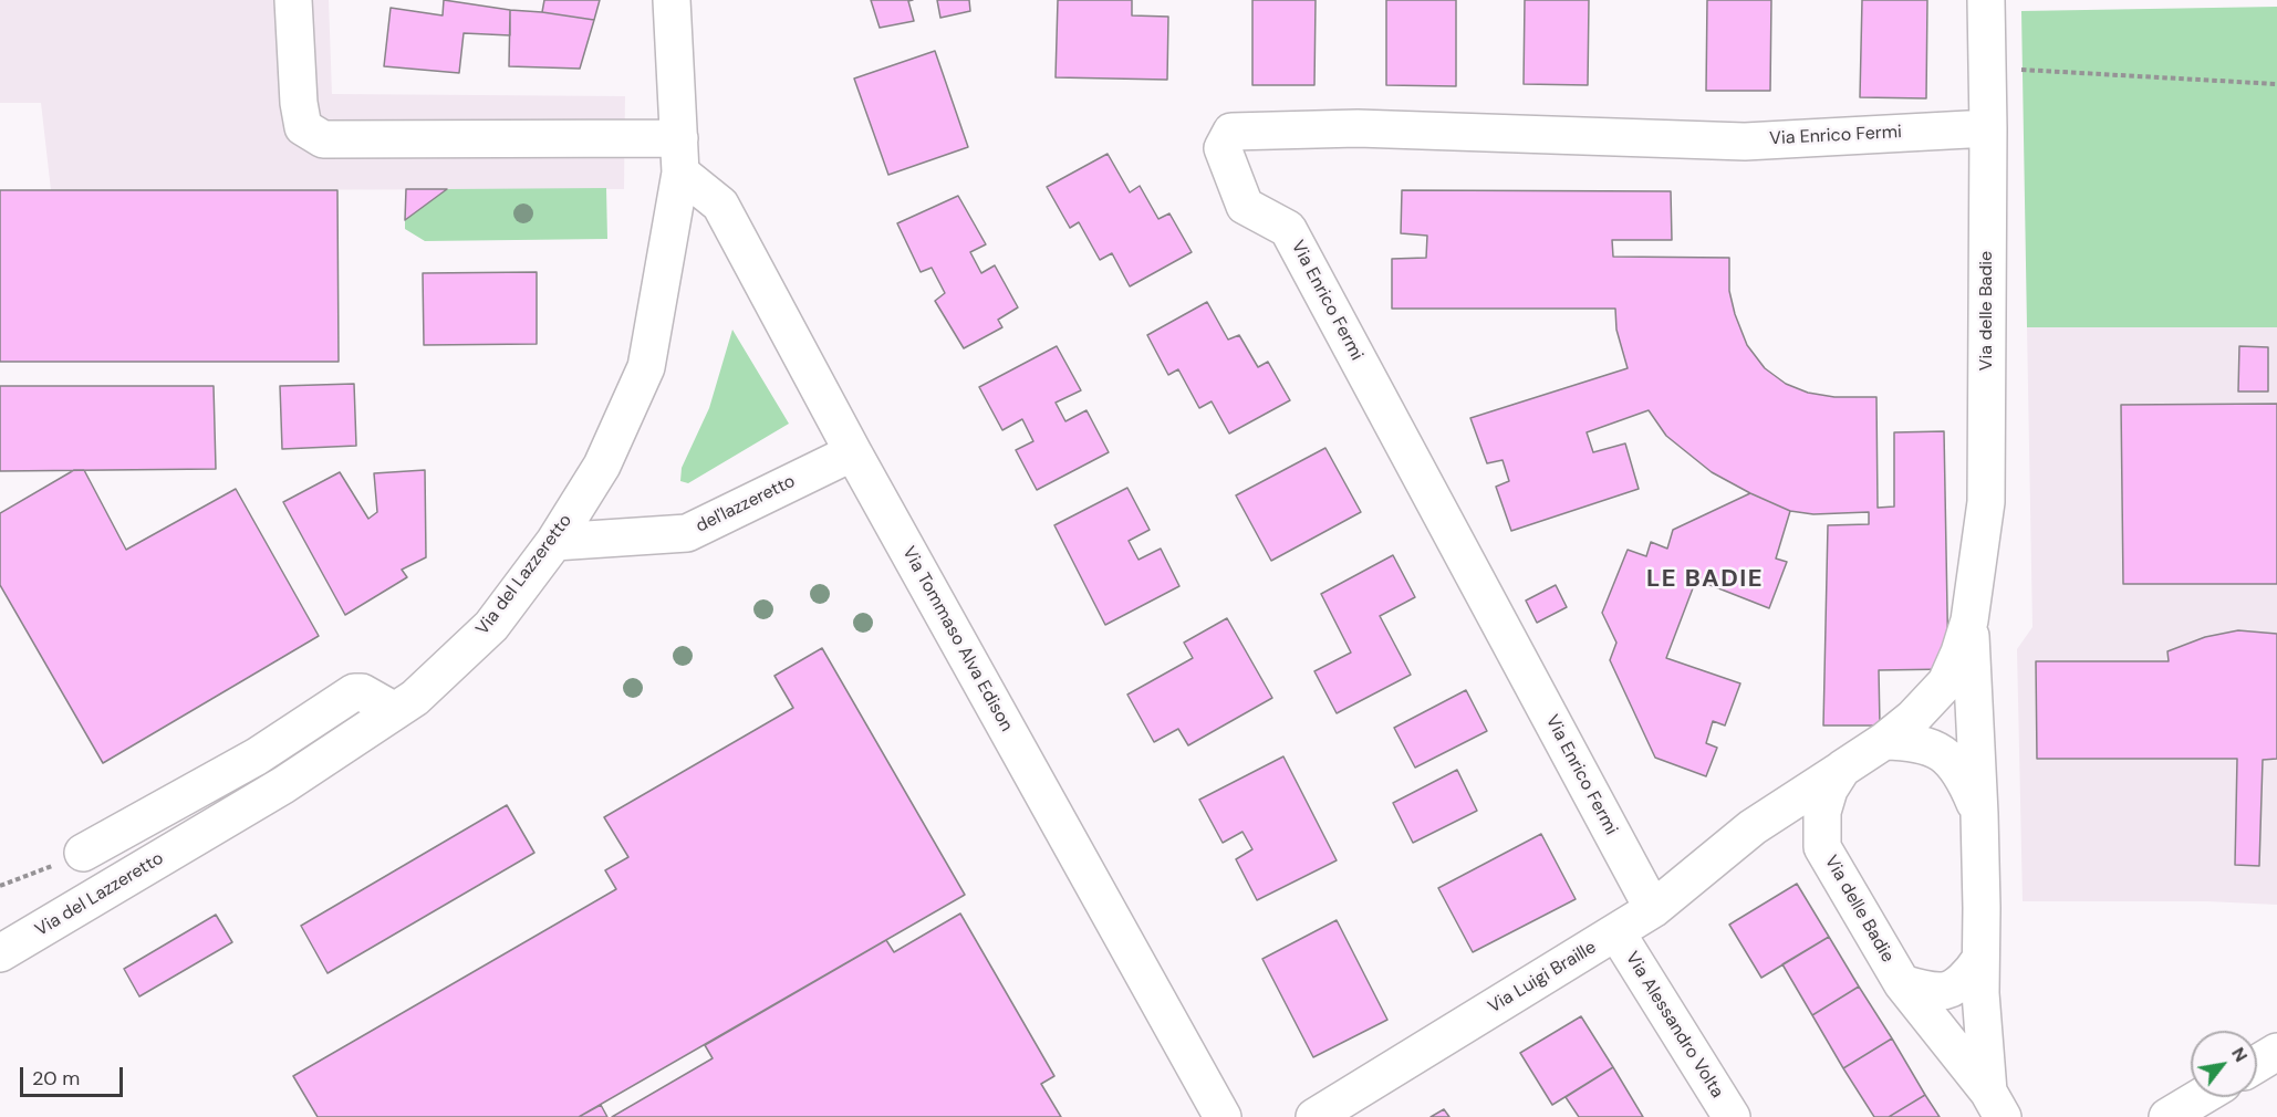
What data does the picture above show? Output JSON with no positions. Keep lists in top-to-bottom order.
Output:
{
  "streets": {
    "street": [
      "Via Enrico Fermi",
      "Via delle Badie",
      "del'lazzeretto",
      "Via del Lazzeretto",
      "Via Tommaso Alva Edison",
      "Via Luigi Braille",
      "Via Alessandro Volta"
    ]
  },
  "crossings": [
    ["Via Enrico Fermi", "Via delle Badie"],
    ["Via Enrico Fermi", "Via Luigi Braille"],
    ["Via delle Badie", "Via Luigi Braille"],
    ["del'lazzeretto", "Via del Lazzeretto"],
    ["del'lazzeretto", "Via Tommaso Alva Edison"],
    ["Via del Lazzeretto", "Via Tommaso Alva Edison"],
    ["Via Luigi Braille", "Via Alessandro Volta"]
  ],
  "districts": ["LE BADIE"],
  "scale_bar": "20 m",
  "north": "top right"
}
